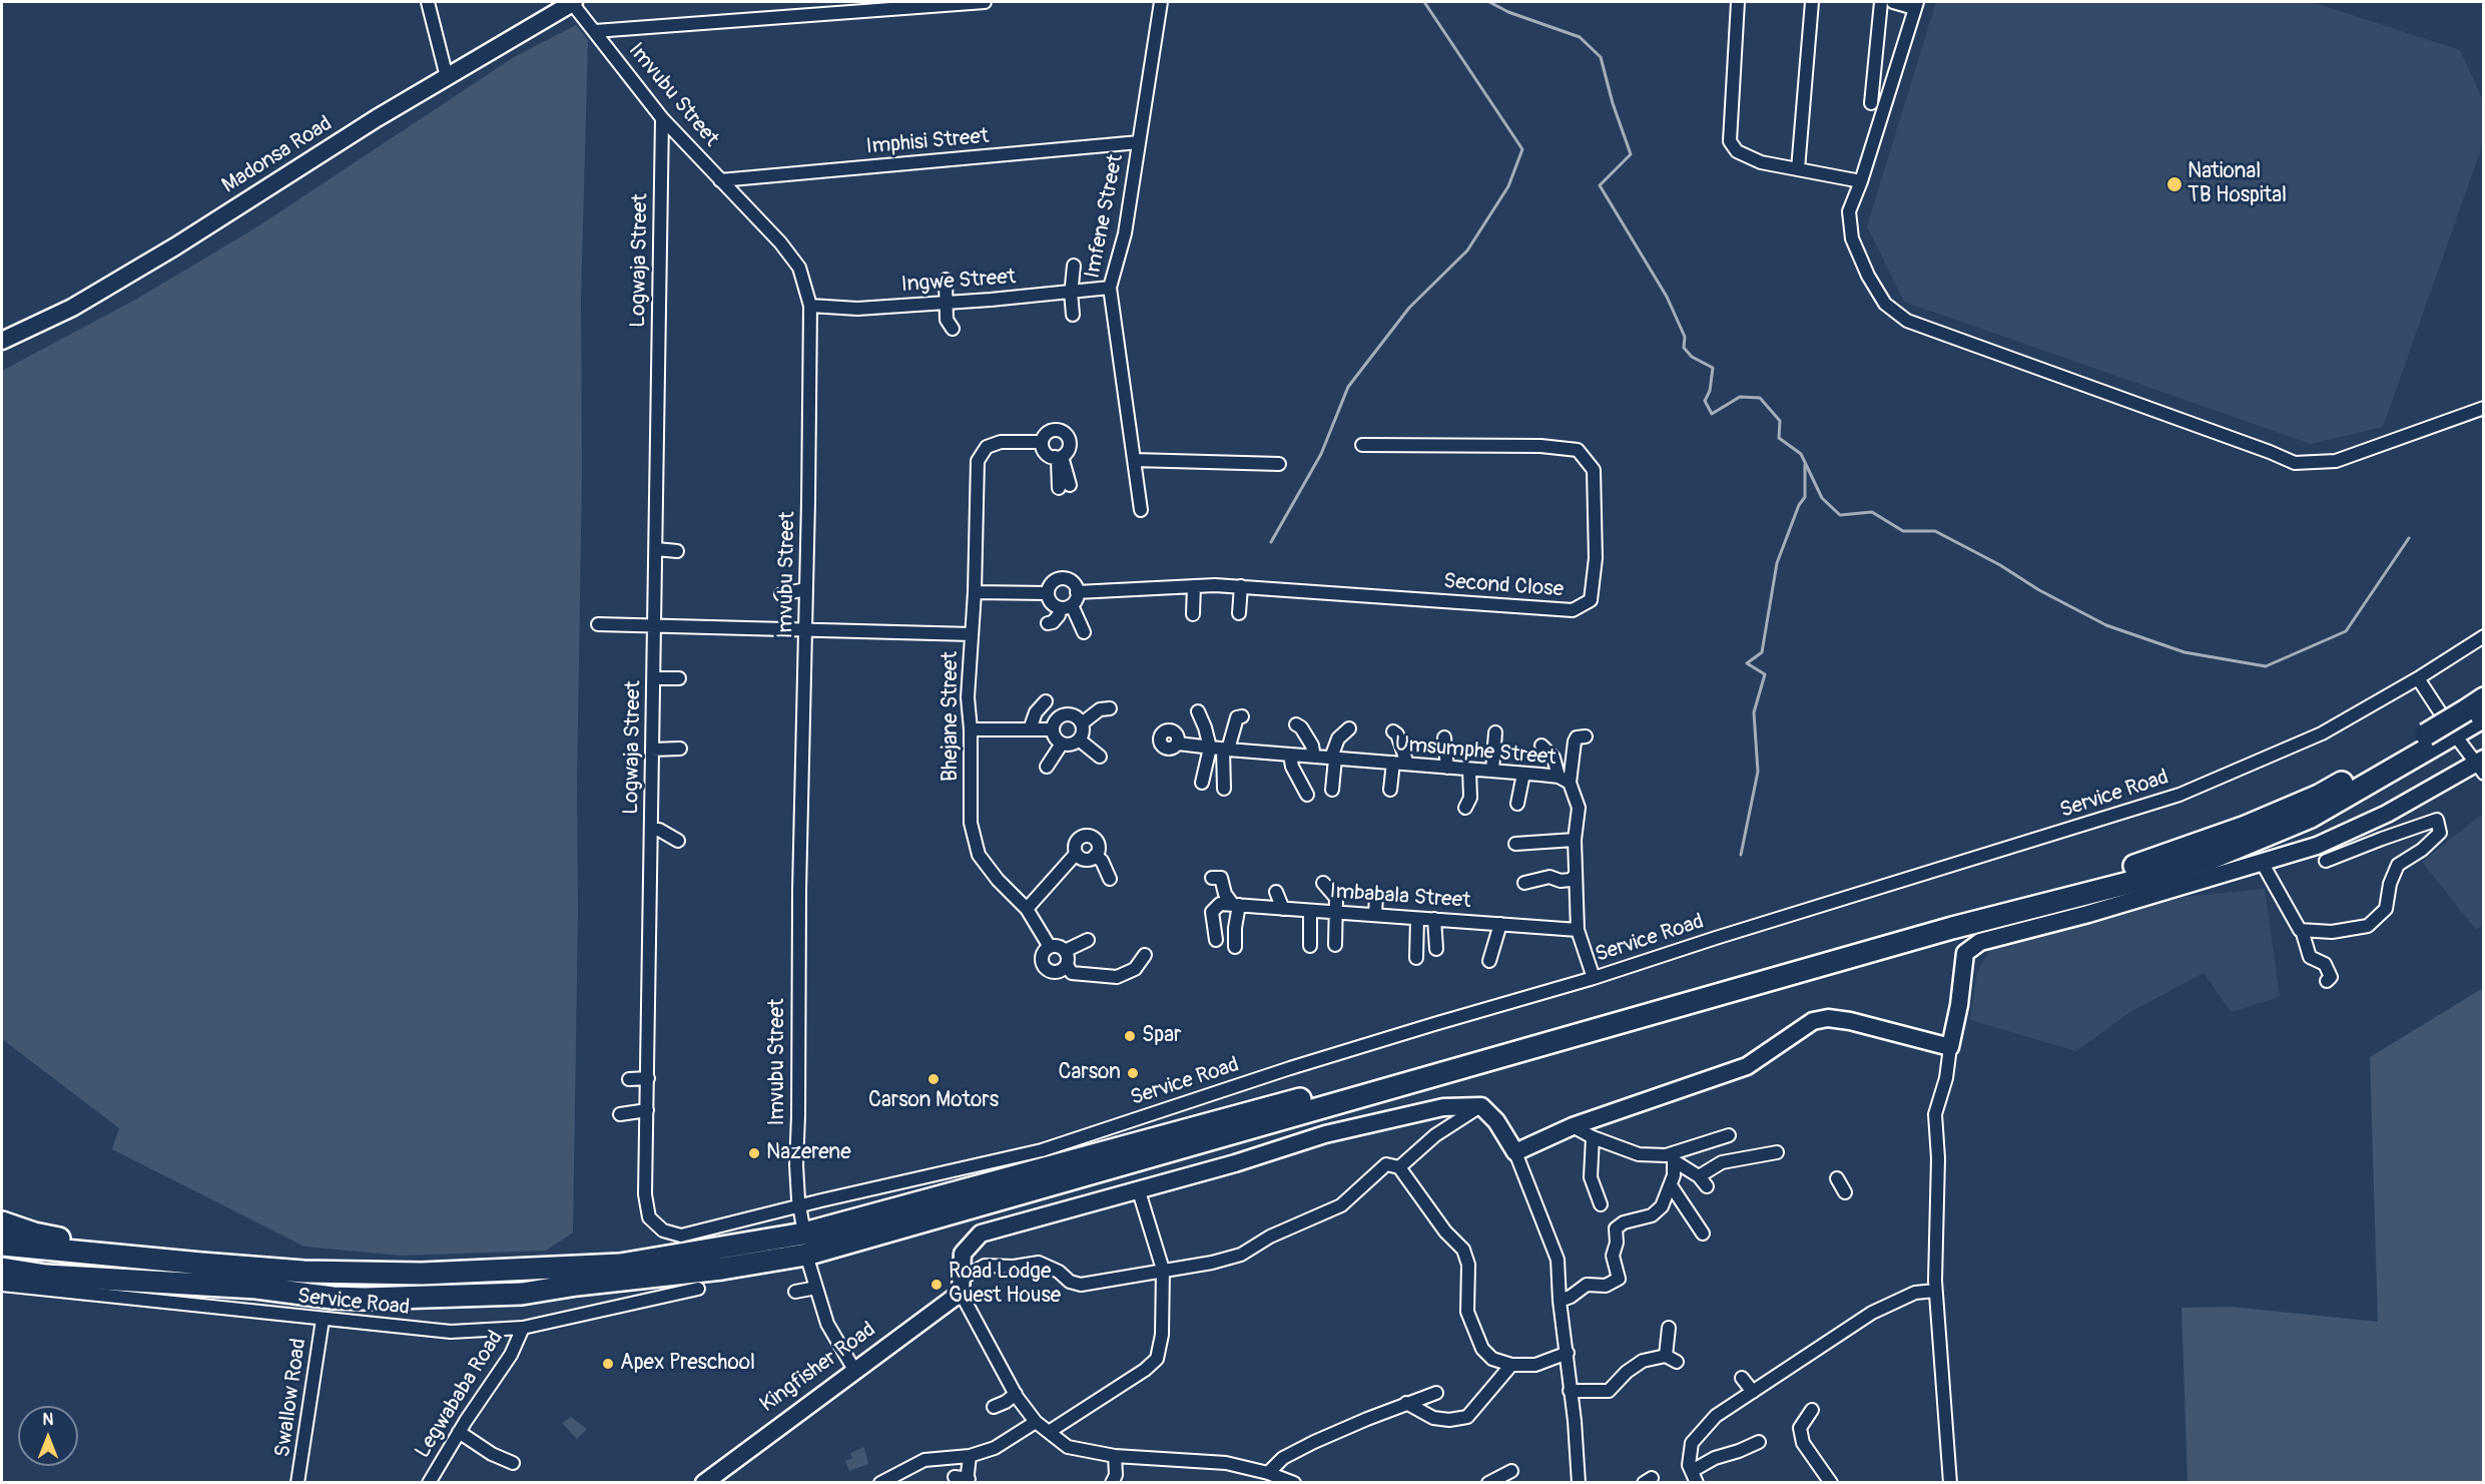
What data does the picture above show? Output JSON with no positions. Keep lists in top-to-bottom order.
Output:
{
  "streets": {
    "street": [
      "Imvubu Street",
      "Imphisi Street",
      "Madonsa Road",
      "Imfene Street",
      "Logwaja Street",
      "Ingwe Street",
      "Second Close",
      "Bhejane Street",
      "Umsumphe Street",
      "Service Road",
      "Imbabala Street",
      "Kingfisher Road",
      "Legwababa Road",
      "Swallow Road"
    ]
  },
  "crossings": [
    ["Imvubu Street", "Imphisi Street"],
    ["Imvubu Street", "Madonsa Road"],
    ["Imvubu Street", "Logwaja Street"],
    ["Imvubu Street", "Ingwe Street"],
    ["Imvubu Street", "Service Road"],
    ["Imvubu Street", "Kingfisher Road"],
    ["Imphisi Street", "Imfene Street"],
    ["Imfene Street", "Ingwe Street"],
    ["Logwaja Street", "Service Road"],
    ["Umsumphe Street", "Service Road"],
    ["Umsumphe Street", "Imbabala Street"],
    ["Service Road", "Legwababa Road"],
    ["Service Road", "Swallow Road"]
  ],
  "places": [
    "National TB Hospital",
    "Spar",
    "Carson",
    "Carson Motors",
    "Nazerene",
    "Road Lodge Guest House",
    "Apex Preschool"
  ],
  "north": "top"
}
